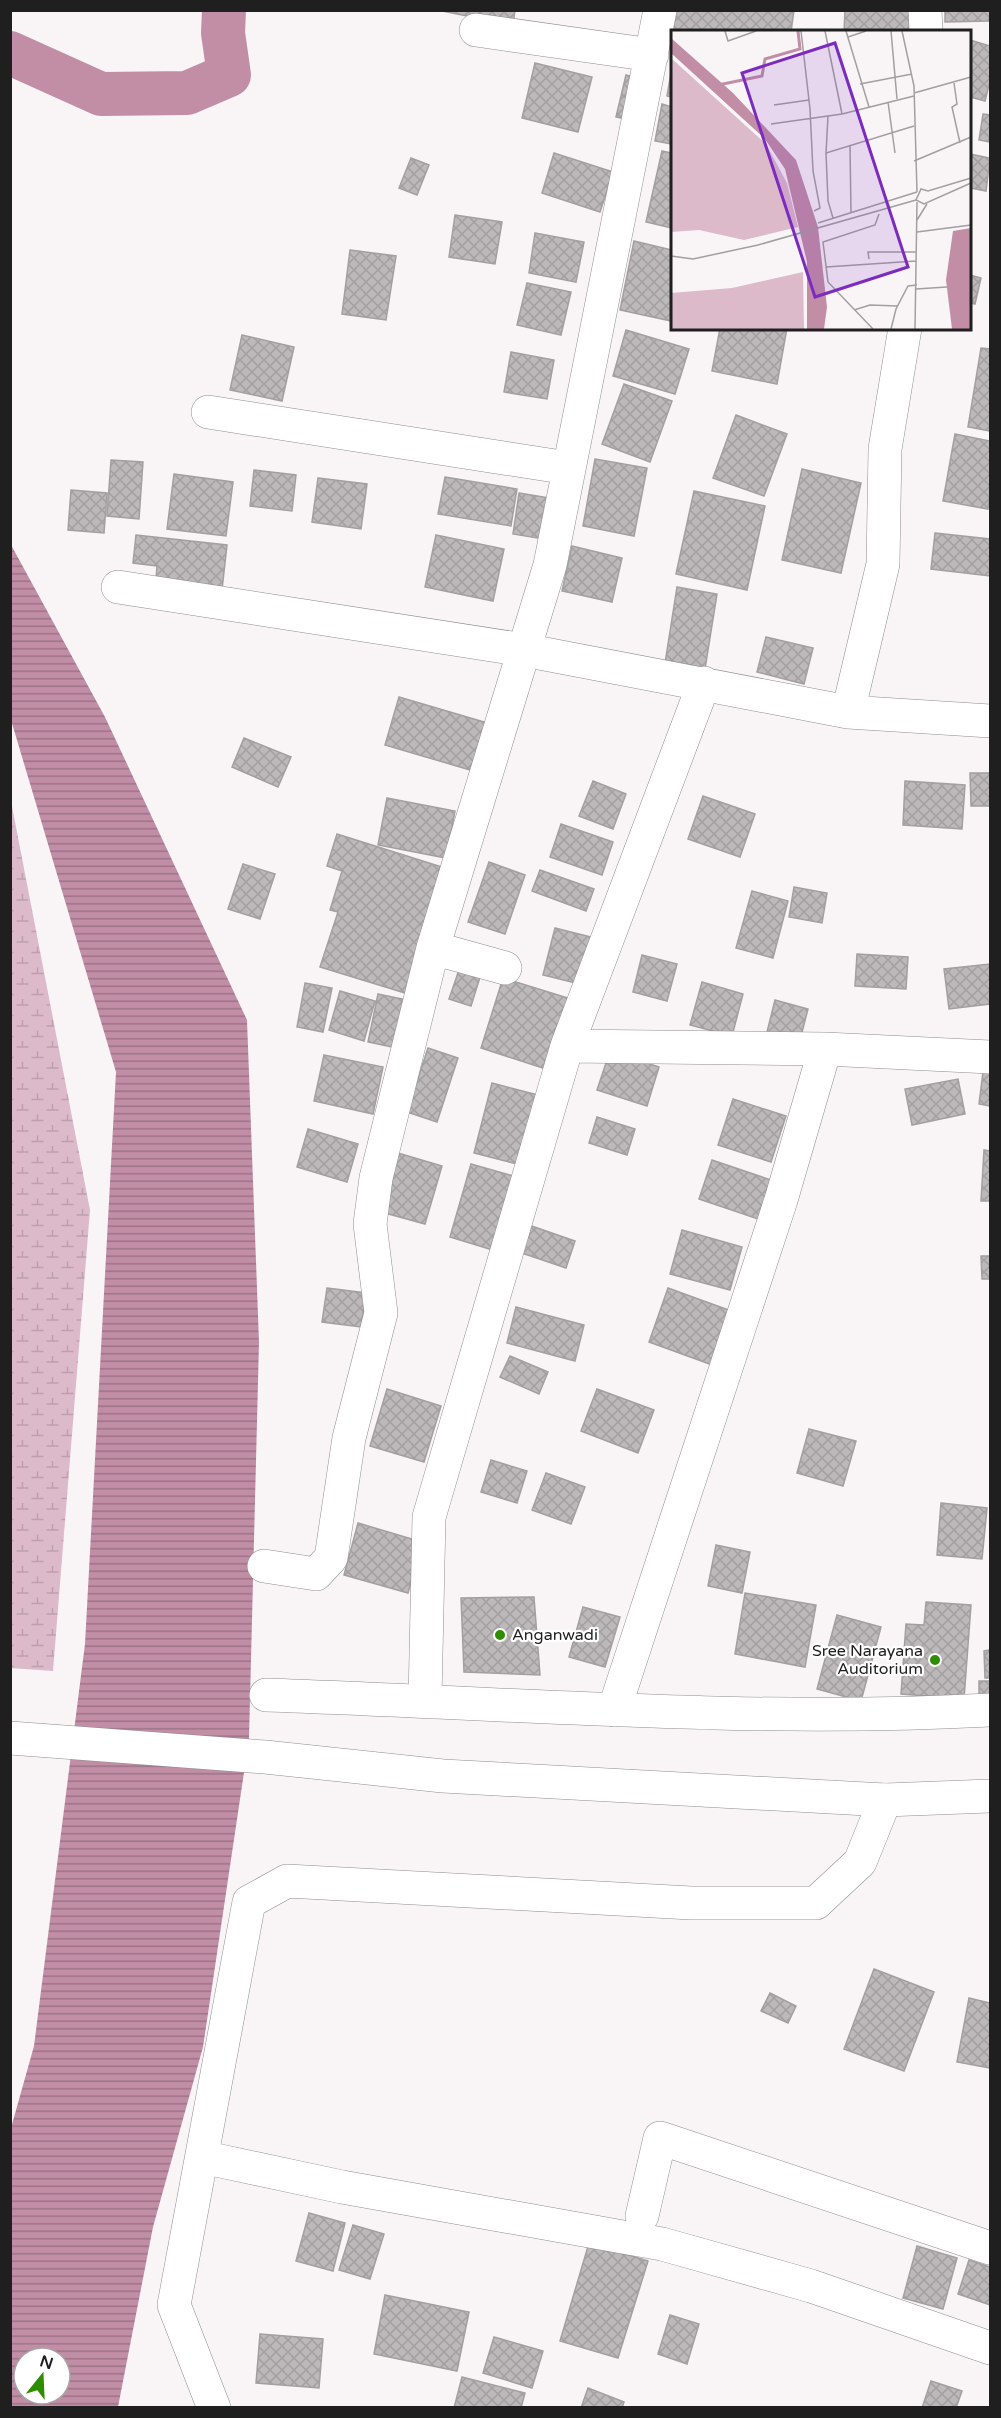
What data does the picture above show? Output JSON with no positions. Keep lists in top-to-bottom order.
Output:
{
  "places": ["Anganwadi", "Sree Narayana Auditorium"],
  "north": "top"
}
